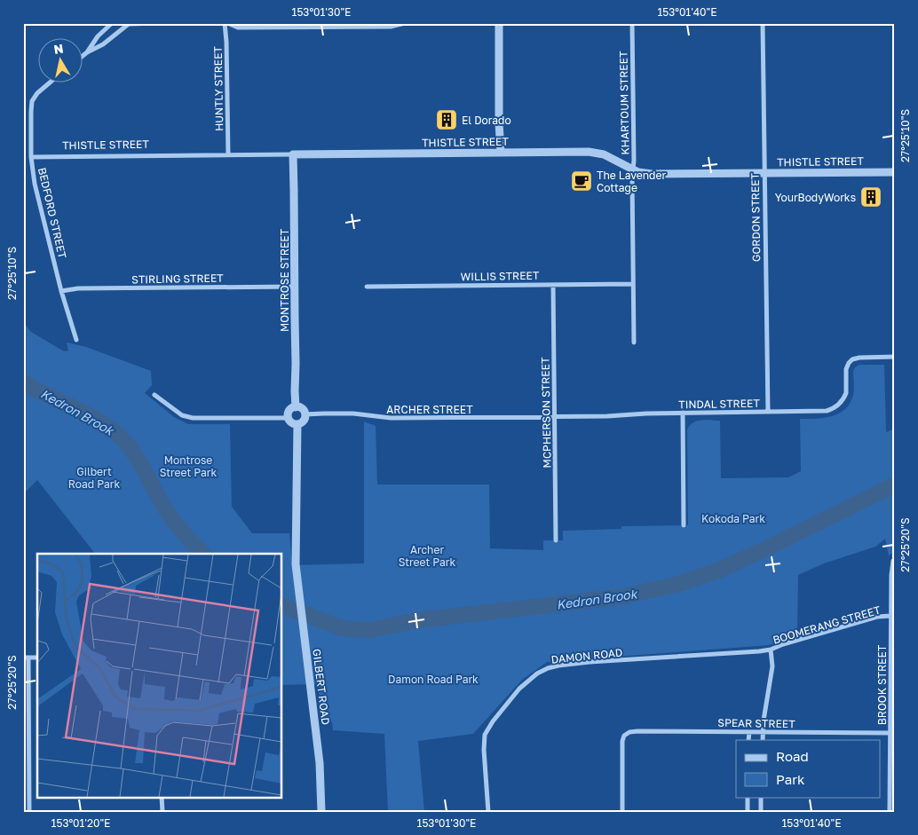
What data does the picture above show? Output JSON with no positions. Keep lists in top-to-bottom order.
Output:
{
  "streets": {
    "street": [
      "HUNTLY STREET",
      "KHARTOUM STREET",
      "THISTLE STREET",
      "BEDFORD STREET",
      "GORDON STREET",
      "WILLIS STREET",
      "STIRLING STREET",
      "MONTROSE STREET",
      "TINDAL STREET",
      "ARCHER STREET",
      "MCPHERSON STREET",
      "BOOMERANG STREET",
      "DAMON ROAD",
      "BROOK STREET",
      "GILBERT ROAD",
      "SPEAR STREET"
    ]
  },
  "crossings": [
    ["HUNTLY STREET", "THISTLE STREET"],
    ["KHARTOUM STREET", "THISTLE STREET"],
    ["KHARTOUM STREET", "WILLIS STREET"],
    ["THISTLE STREET", "BEDFORD STREET"],
    ["THISTLE STREET", "GORDON STREET"],
    ["THISTLE STREET", "MONTROSE STREET"],
    ["BEDFORD STREET", "STIRLING STREET"],
    ["GORDON STREET", "TINDAL STREET"],
    ["WILLIS STREET", "MCPHERSON STREET"],
    ["STIRLING STREET", "MONTROSE STREET"],
    ["MONTROSE STREET", "ARCHER STREET"],
    ["MONTROSE STREET", "GILBERT ROAD"],
    ["TINDAL STREET", "ARCHER STREET"],
    ["TINDAL STREET", "MCPHERSON STREET"],
    ["ARCHER STREET", "MCPHERSON STREET"],
    ["ARCHER STREET", "GILBERT ROAD"],
    ["BOOMERANG STREET", "DAMON ROAD"],
    ["BOOMERANG STREET", "BROOK STREET"],
    ["BOOMERANG STREET", "SPEAR STREET"],
    ["BROOK STREET", "SPEAR STREET"]
  ],
  "water": ["Kedron Brook"],
  "parks": [
    "Montrose Street Park",
    "Gilbert Road Park",
    "Kokoda Park",
    "Archer Street Park",
    "Damon Road Park"
  ],
  "places": {
    "building": ["El Dorado", "YourBodyWorks"],
    "cafe": ["The Lavender Cottage"]
  },
  "legend": ["Road", "Park"],
  "north": "top",
  "coordinates": [
    "153°01'30\"E",
    "153°01'40\"E",
    "27°25'10\"S",
    "27°25'20\"S",
    "153°01'20\"E"
  ]
}
